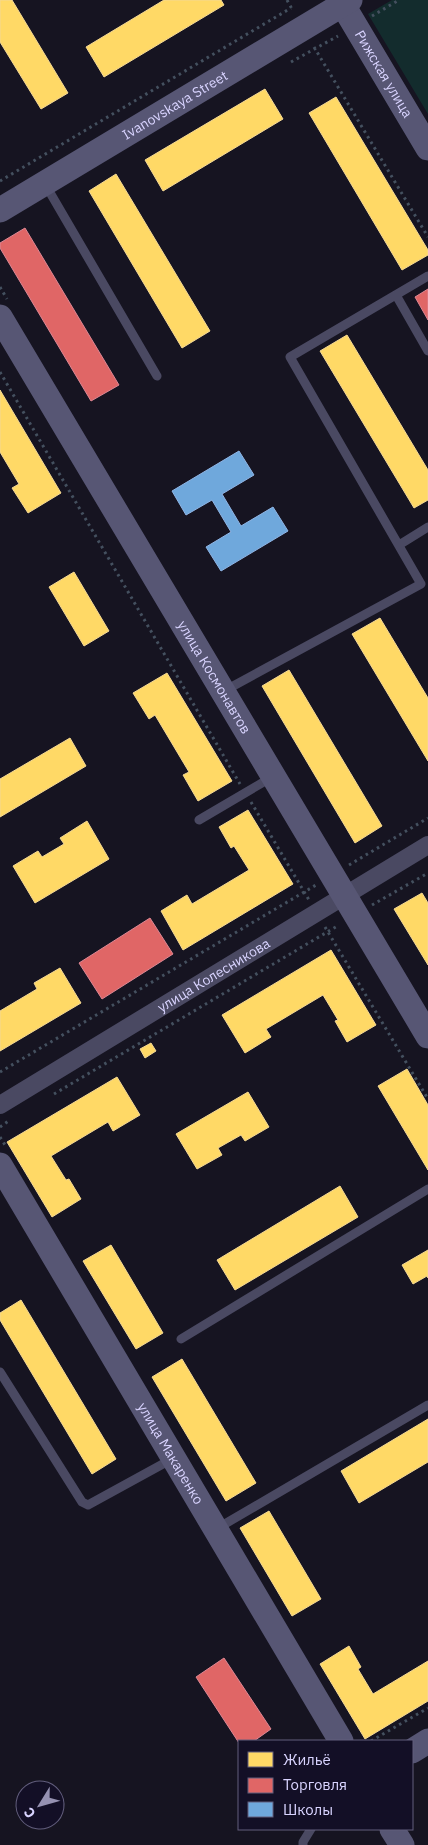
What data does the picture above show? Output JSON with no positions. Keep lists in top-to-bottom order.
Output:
{
  "streets": {
    "street": [
      "Рижская улица",
      "Ivanovskaya Street",
      "улица Космонавтов",
      "улица Колесникова",
      "улица Макаренко"
    ]
  },
  "crossings": [
    ["Рижская улица", "Ivanovskaya Street"],
    ["улица Космонавтов", "улица Колесникова"]
  ],
  "legend": ["Жильё", "Торговля", "Школы"],
  "north": "bottom left"
}
